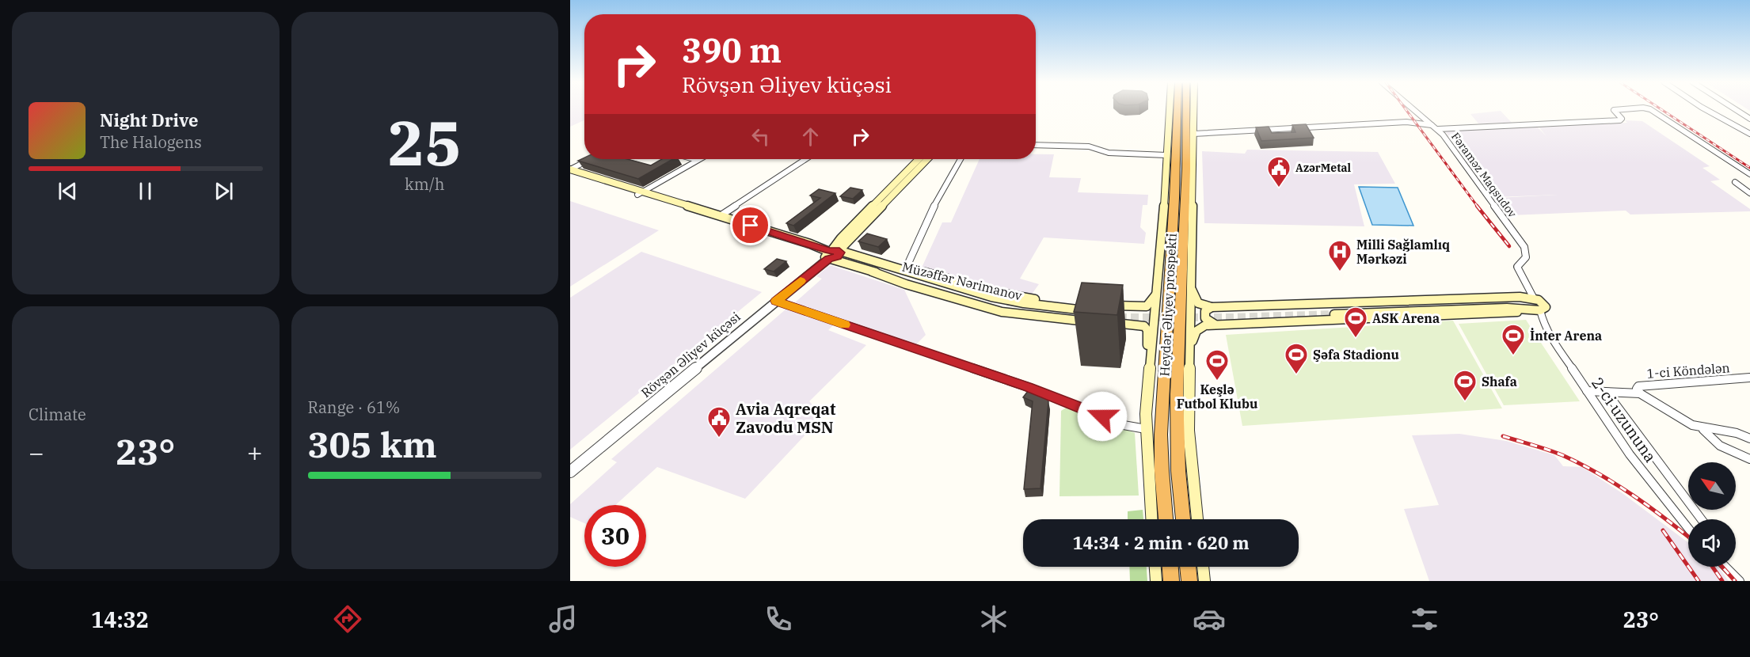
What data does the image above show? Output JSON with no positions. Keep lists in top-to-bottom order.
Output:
{
  "streets": {
    "highway": ["Heydər Əliyev prospekti"],
    "main road": ["Müzəffər Nərimanov"],
    "street": [
      "Fəraməz Maqsudov",
      "Rövşən Əliyev küçəsi",
      "1-ci Köndələn",
      "2-ci uzununa"
    ]
  },
  "crossings": [
    ["Müzəffər Nərimanov", "Rövşən Əliyev küçəsi"]
  ],
  "places": {
    "public building": ["AzərMetal", "Avia Aqreqat Zavodu MSN"],
    "hospital": ["Milli Sağlamlıq Mərkəzi"],
    "sports": [
      "ASK Arena",
      "İnter Arena",
      "Şəfa Stadionu",
      "Keşlə Futbol Klubu",
      "Shafa"
    ]
  },
  "north": "top left",
  "page": {
    "tile": [
      ["25", "km/h"],
      "Climate",
      ["Range · 61%", "305 km"]
    ],
    "turn": ["390 m", "Rövşən Əliyev küçəsi"],
    "song": ["Night Drive", "The Halogens"],
    "heat": ["−", "23°", "+"],
    "limit": "30",
    "trip": "14:34 · 2 min · 620 m",
    "tabs": ["14:32", "23°"]
  }
}
